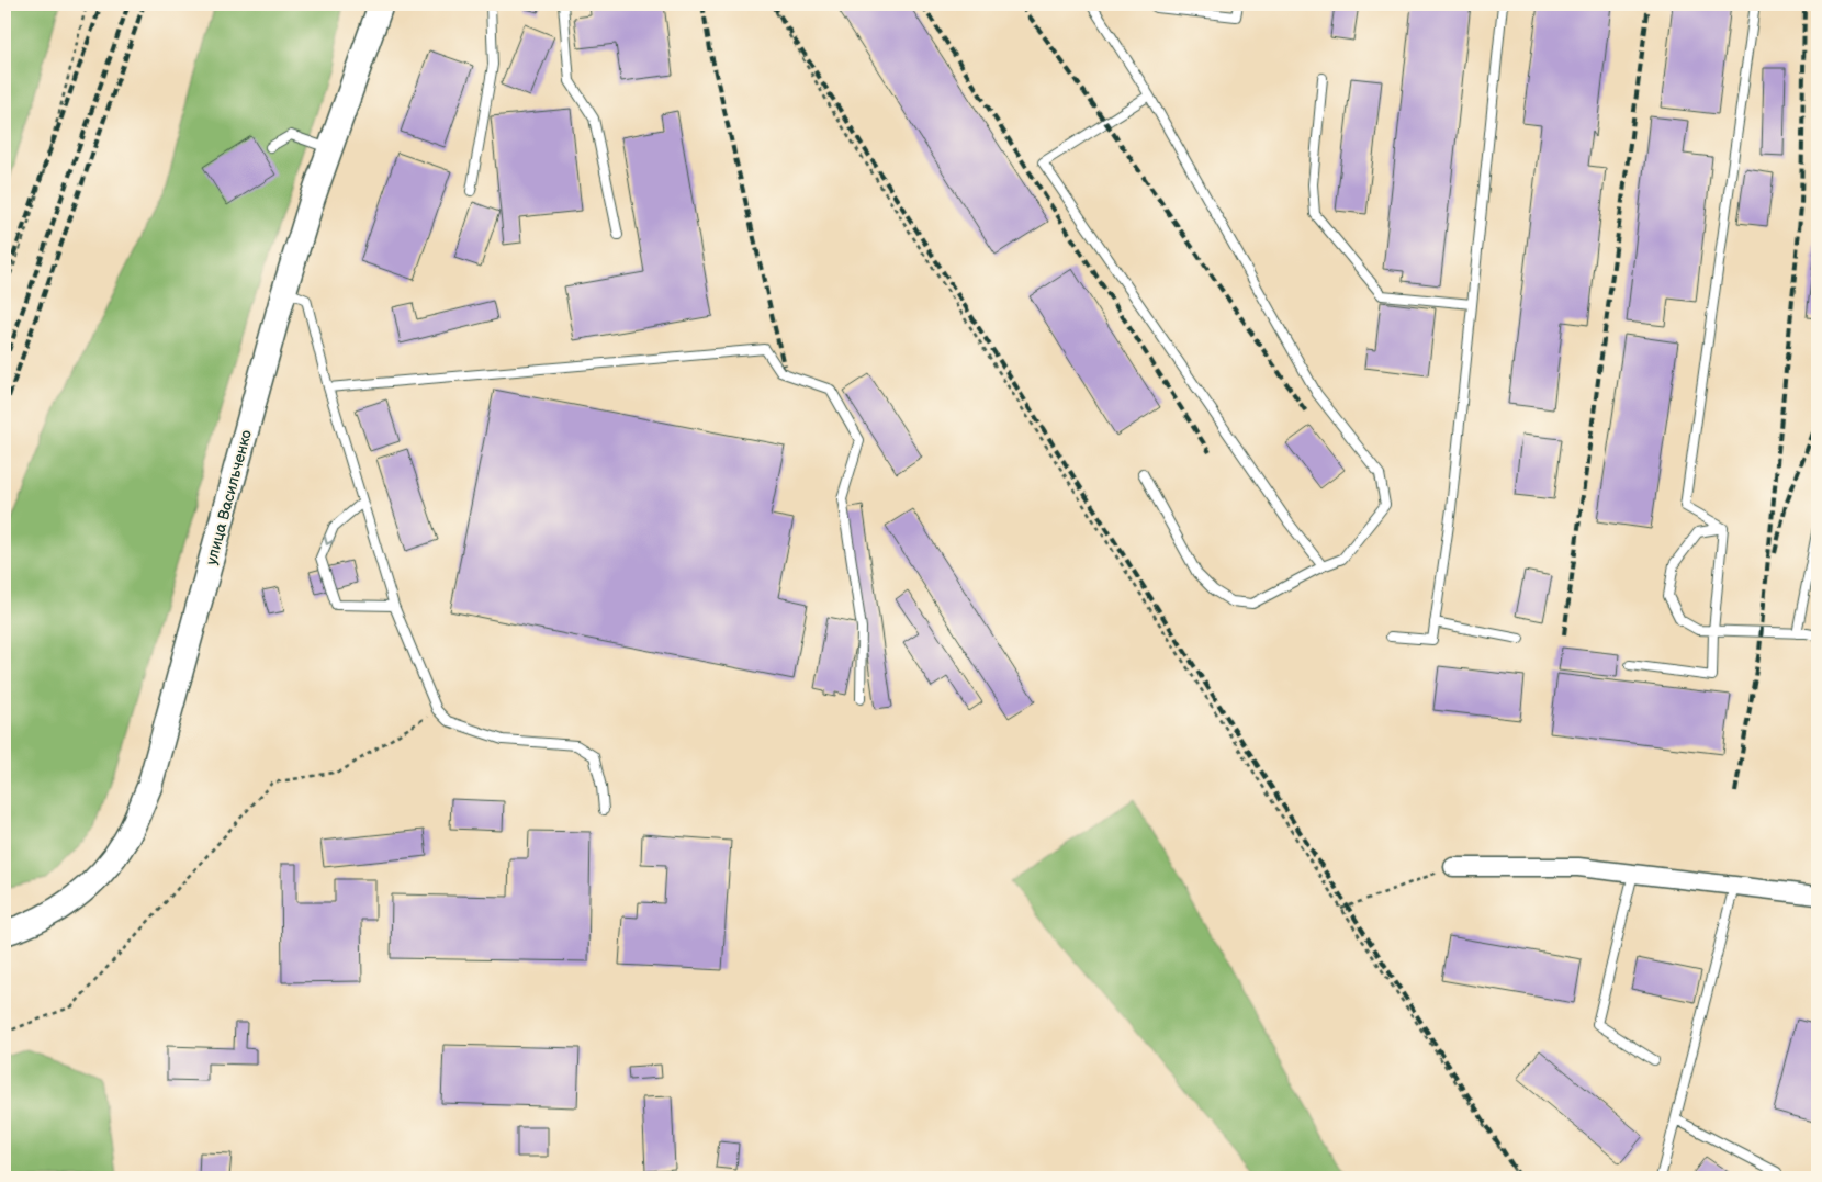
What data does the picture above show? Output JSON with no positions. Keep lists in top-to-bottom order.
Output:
{
  "streets": {
    "main road": ["улица Васильченко"]
  }
}
